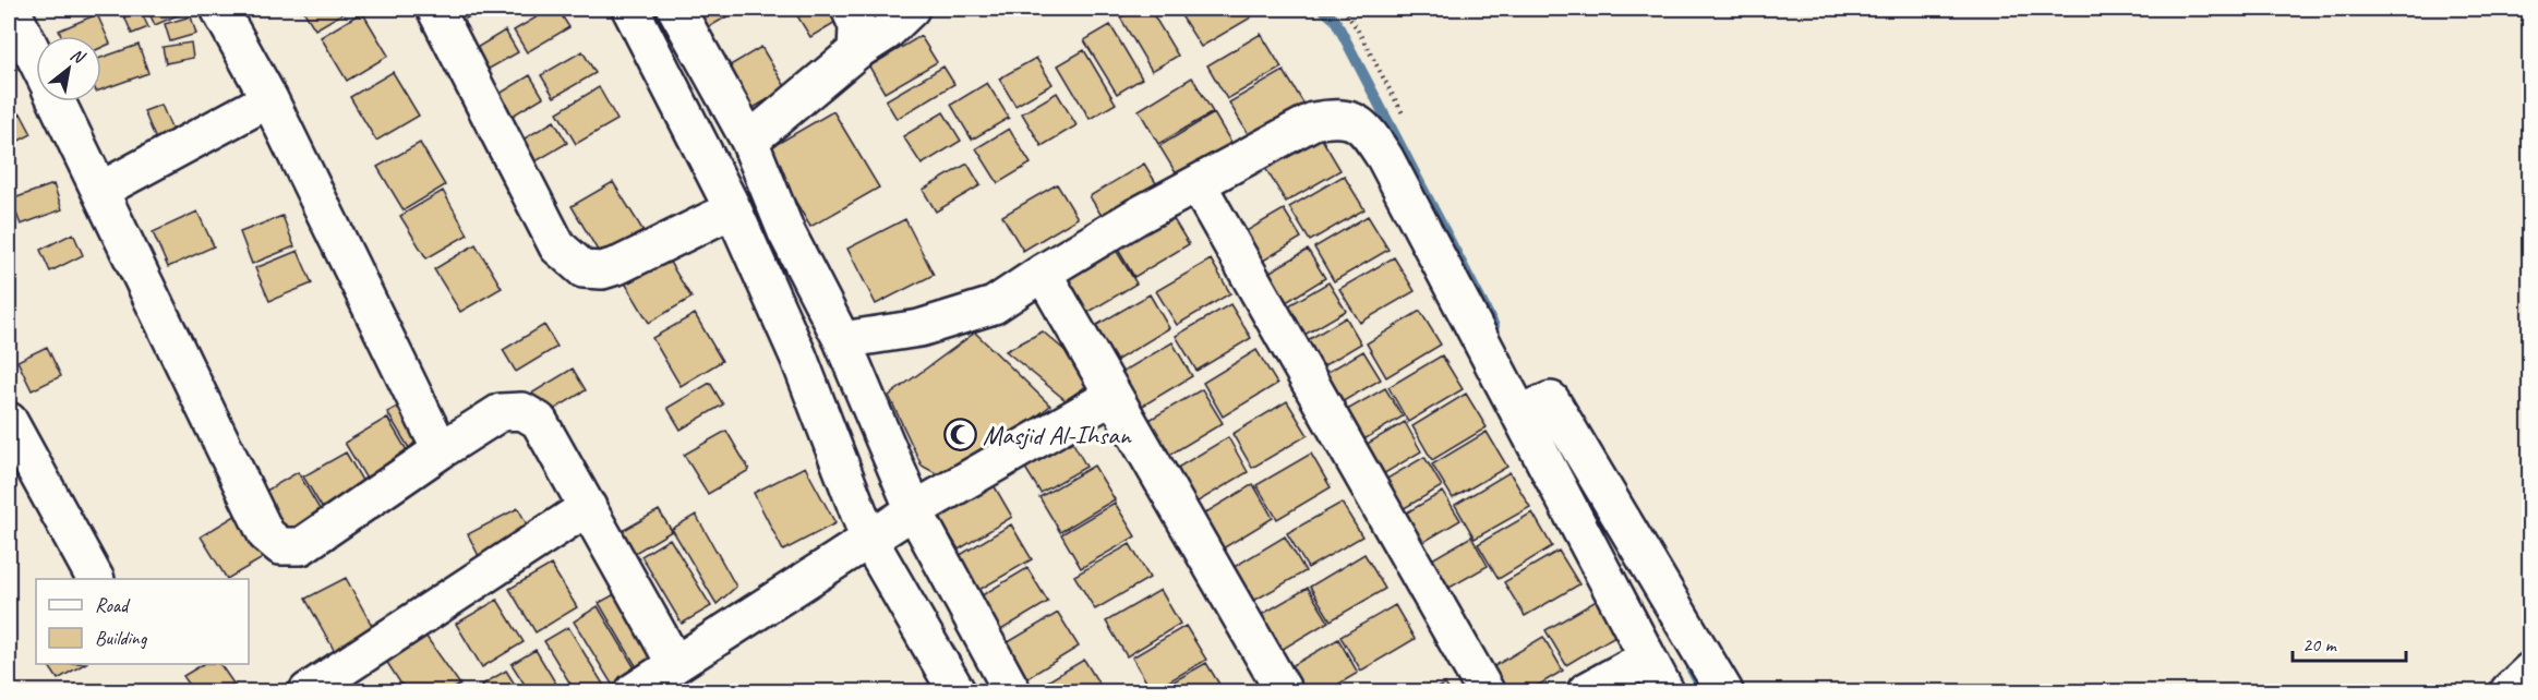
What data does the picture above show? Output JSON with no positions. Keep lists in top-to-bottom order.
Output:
{
  "places": {
    "mosque": ["Masjid Al-Ihsan"]
  },
  "legend": ["Road", "Building"],
  "scale_bar": "20 m",
  "north": "top right"
}
